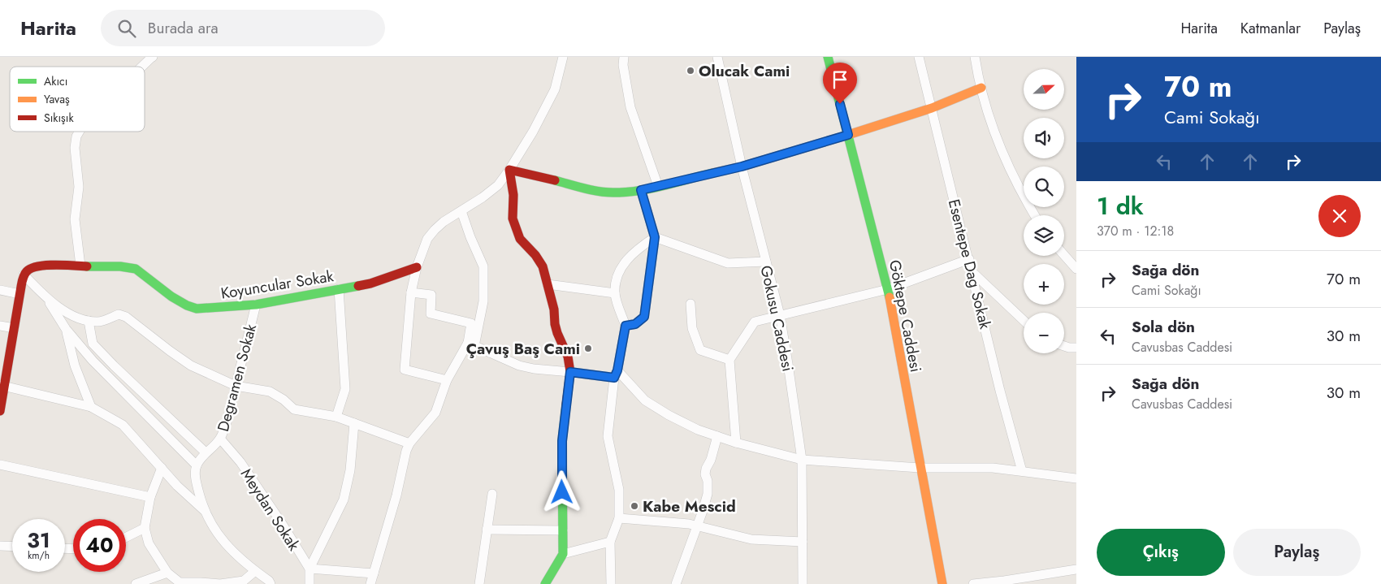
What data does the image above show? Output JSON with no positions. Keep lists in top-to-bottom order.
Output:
{
  "streets": {
    "street": [
      "Esentepe Dag Sokak",
      "Koyuncular Sokak",
      "Göktepe Caddesi",
      "Gokusu Caddesi",
      "Degramen Sokak",
      "Meydan Sokak"
    ]
  },
  "crossings": [
    ["Koyuncular Sokak", "Degramen Sokak"],
    ["Degramen Sokak", "Meydan Sokak"]
  ],
  "places": ["Olucak Cami", "Çavuş Baş Cami", "Kabe Mescid"],
  "legend": ["Akıcı", "Yavaş", "Sıkışık"],
  "north": "right",
  "page": {
    "header": "Harita",
    "search": "Burada ara",
    "nav": ["Harita", "Katmanlar", "Paylaş"],
    "turn": ["70 m", "Cami Sokağı"],
    "map_buttons": ["+", "−"],
    "heading": ["1 dk", "370 m · 12:18"],
    "list": [
      {
        "name": "Sağa dön",
        "note": "Cami Sokağı",
        "value": "70 m"
      },
      {
        "name": "Sola dön",
        "note": "Cavusbas Caddesi",
        "value": "30 m"
      },
      {
        "name": "Sağa dön",
        "note": "Cavusbas Caddesi",
        "value": "30 m"
      }
    ],
    "speed": "31 km/h",
    "limit": "40",
    "buttons": ["Çıkış", "Paylaş"]
  }
}
